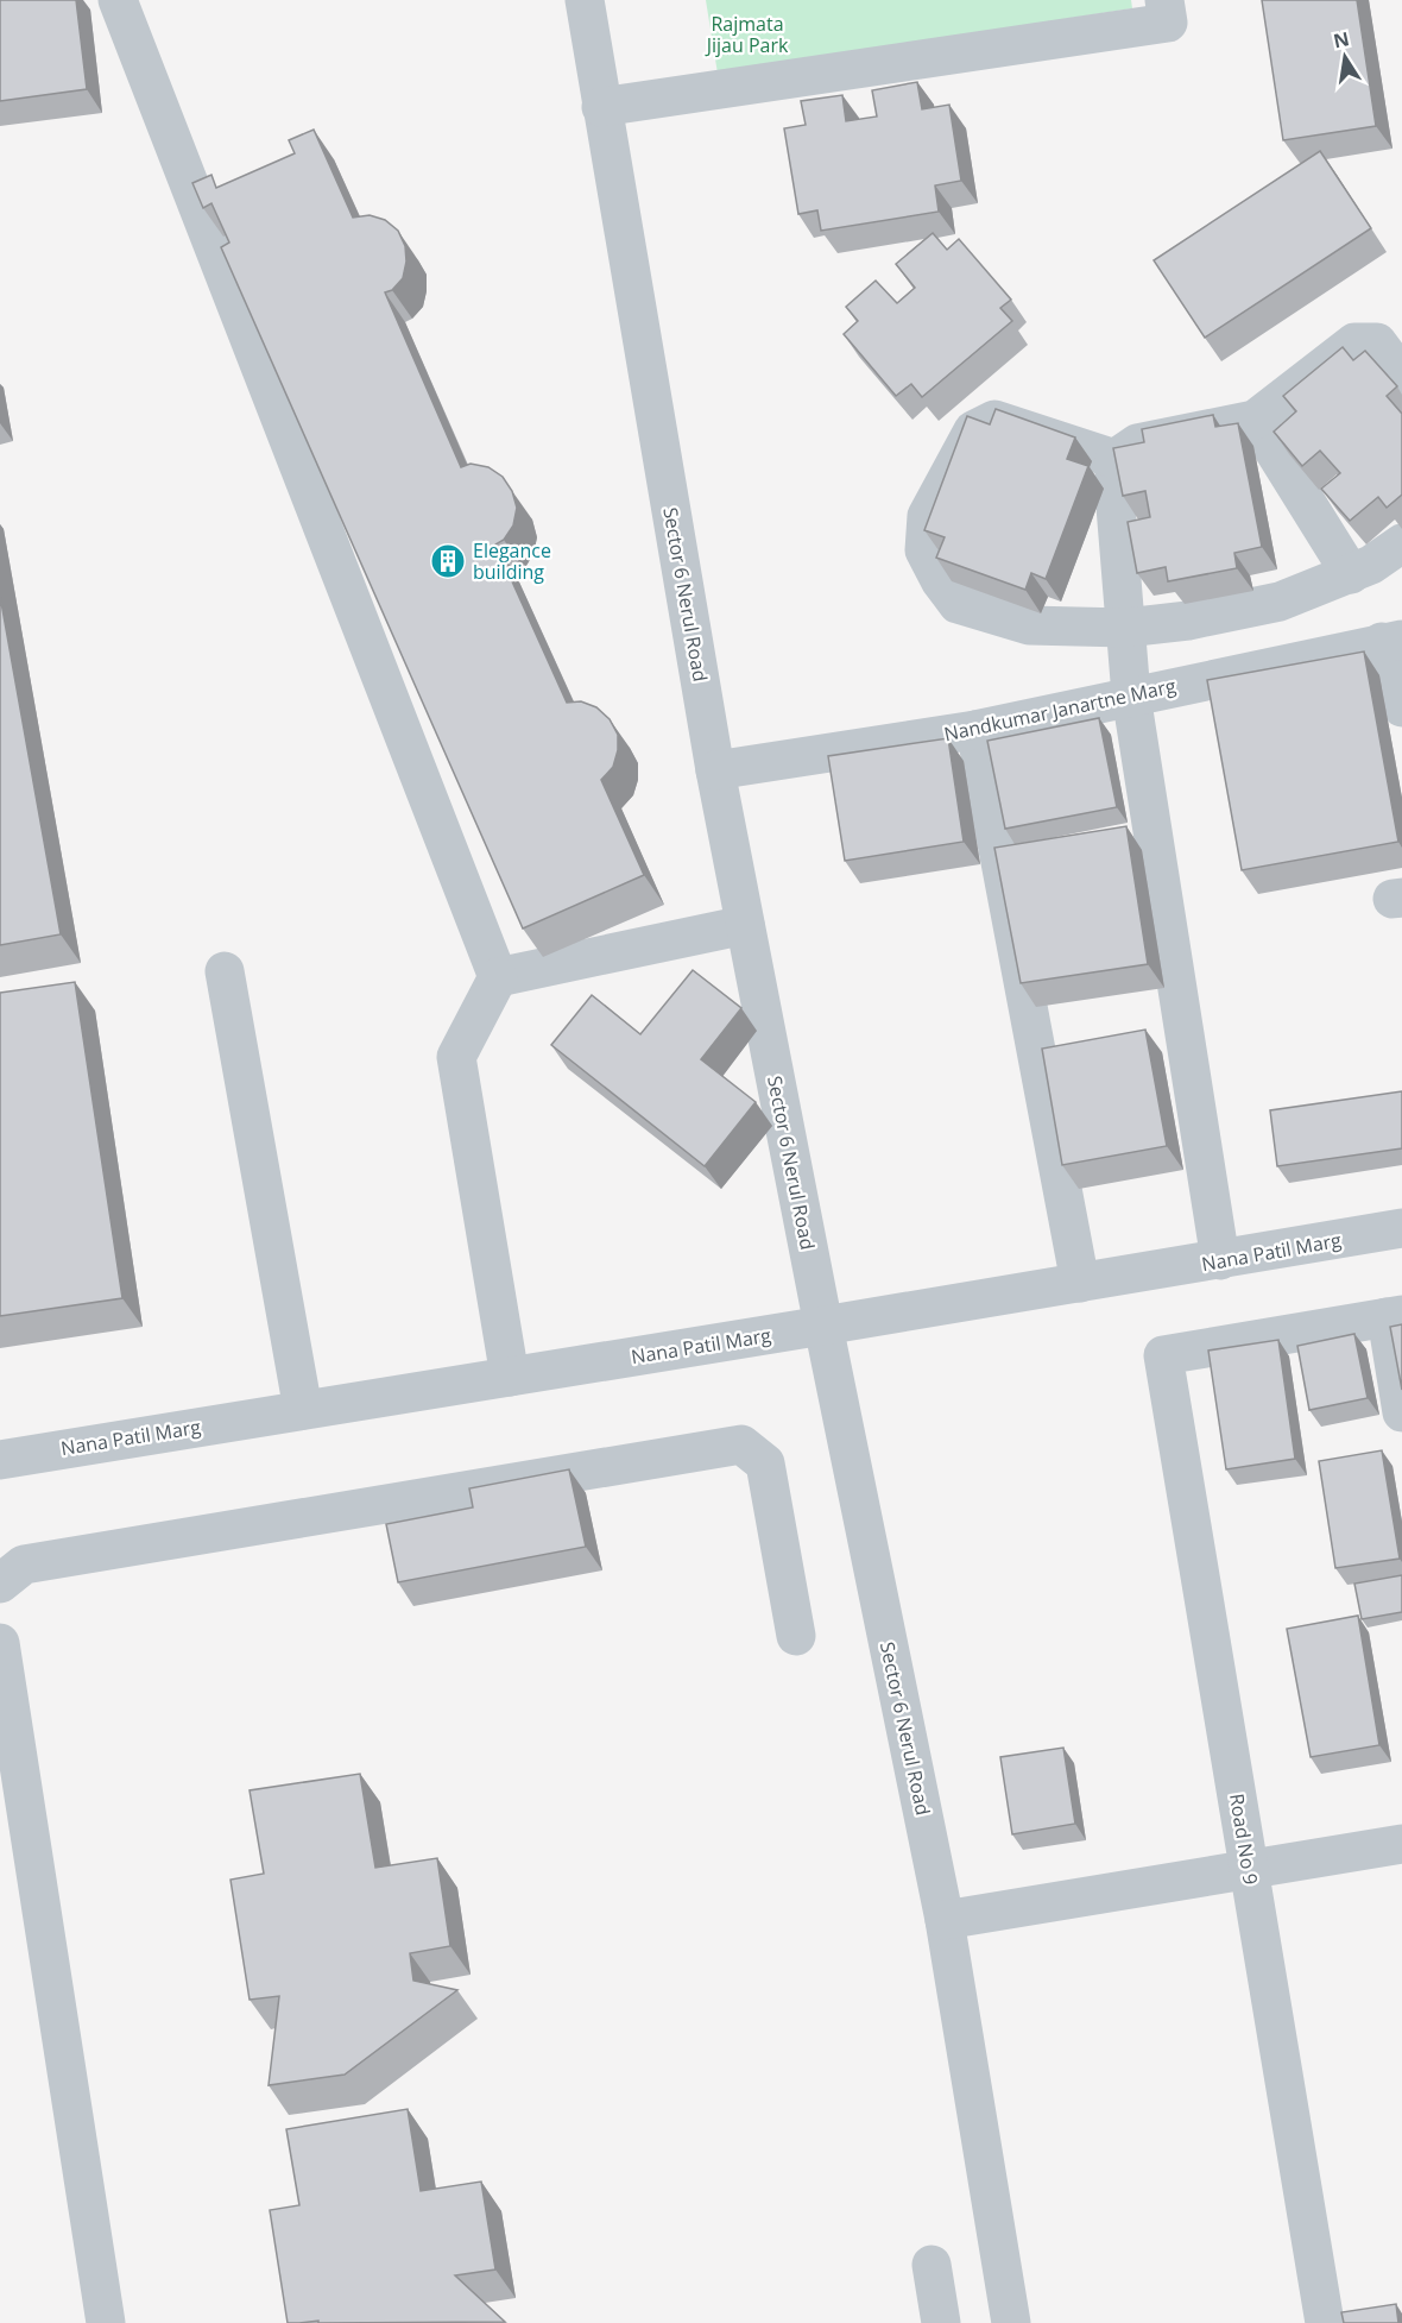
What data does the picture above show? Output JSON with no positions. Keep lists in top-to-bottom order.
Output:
{
  "streets": {
    "street": [
      "Sector 6 Nerul Road",
      "Nandkumar Janartne Marg",
      "Nana Patil Marg",
      "Road No 9"
    ]
  },
  "crossings": [
    ["Sector 6 Nerul Road", "Nandkumar Janartne Marg"],
    ["Sector 6 Nerul Road", "Nana Patil Marg"]
  ],
  "parks": ["Rajmata Jijau Park"],
  "places": {
    "building": ["Elegance building"]
  },
  "north": "top"
}
